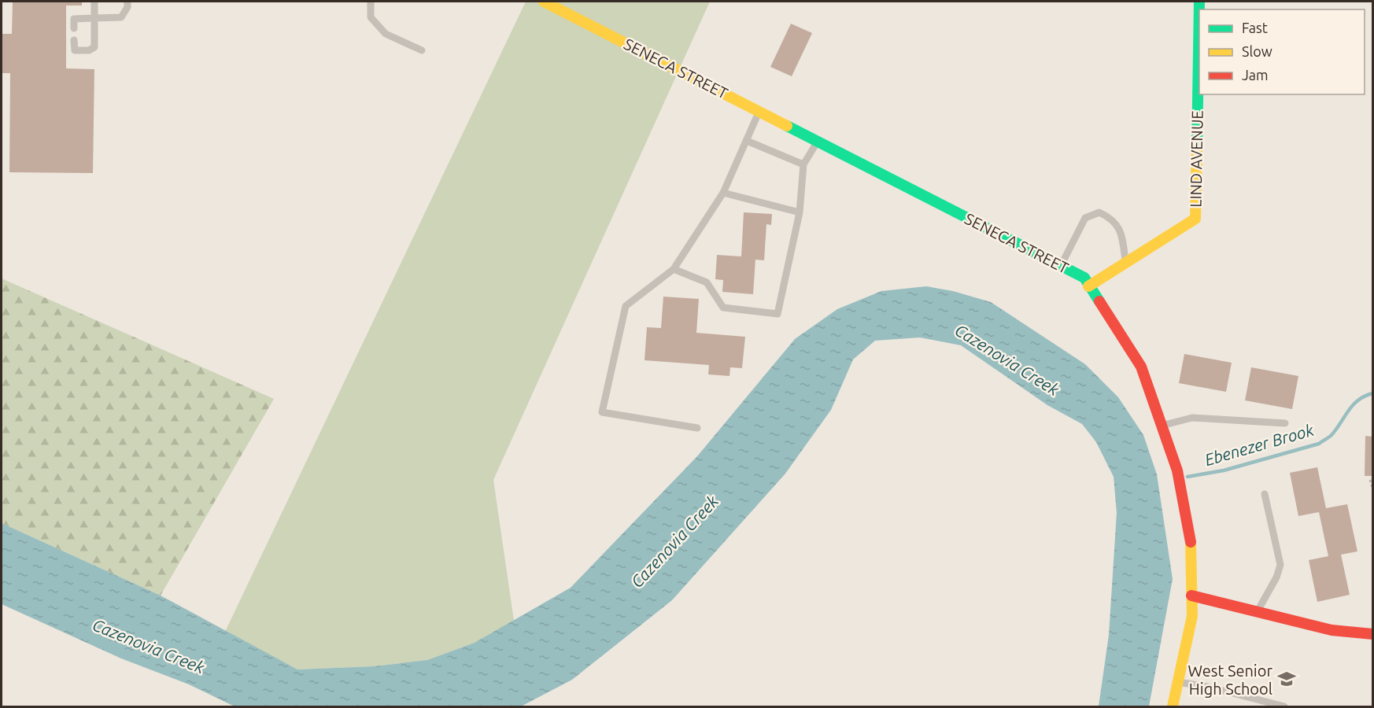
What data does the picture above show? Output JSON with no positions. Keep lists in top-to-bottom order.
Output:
{
  "streets": {
    "street": ["SENECA STREET", "LIND AVENUE"]
  },
  "crossings": [
    ["SENECA STREET", "LIND AVENUE"]
  ],
  "water": ["Cazenovia Creek", "Ebenezer Brook"],
  "places": {
    "school or university": ["West Senior High School"]
  },
  "legend": ["Fast", "Slow", "Jam"]
}
